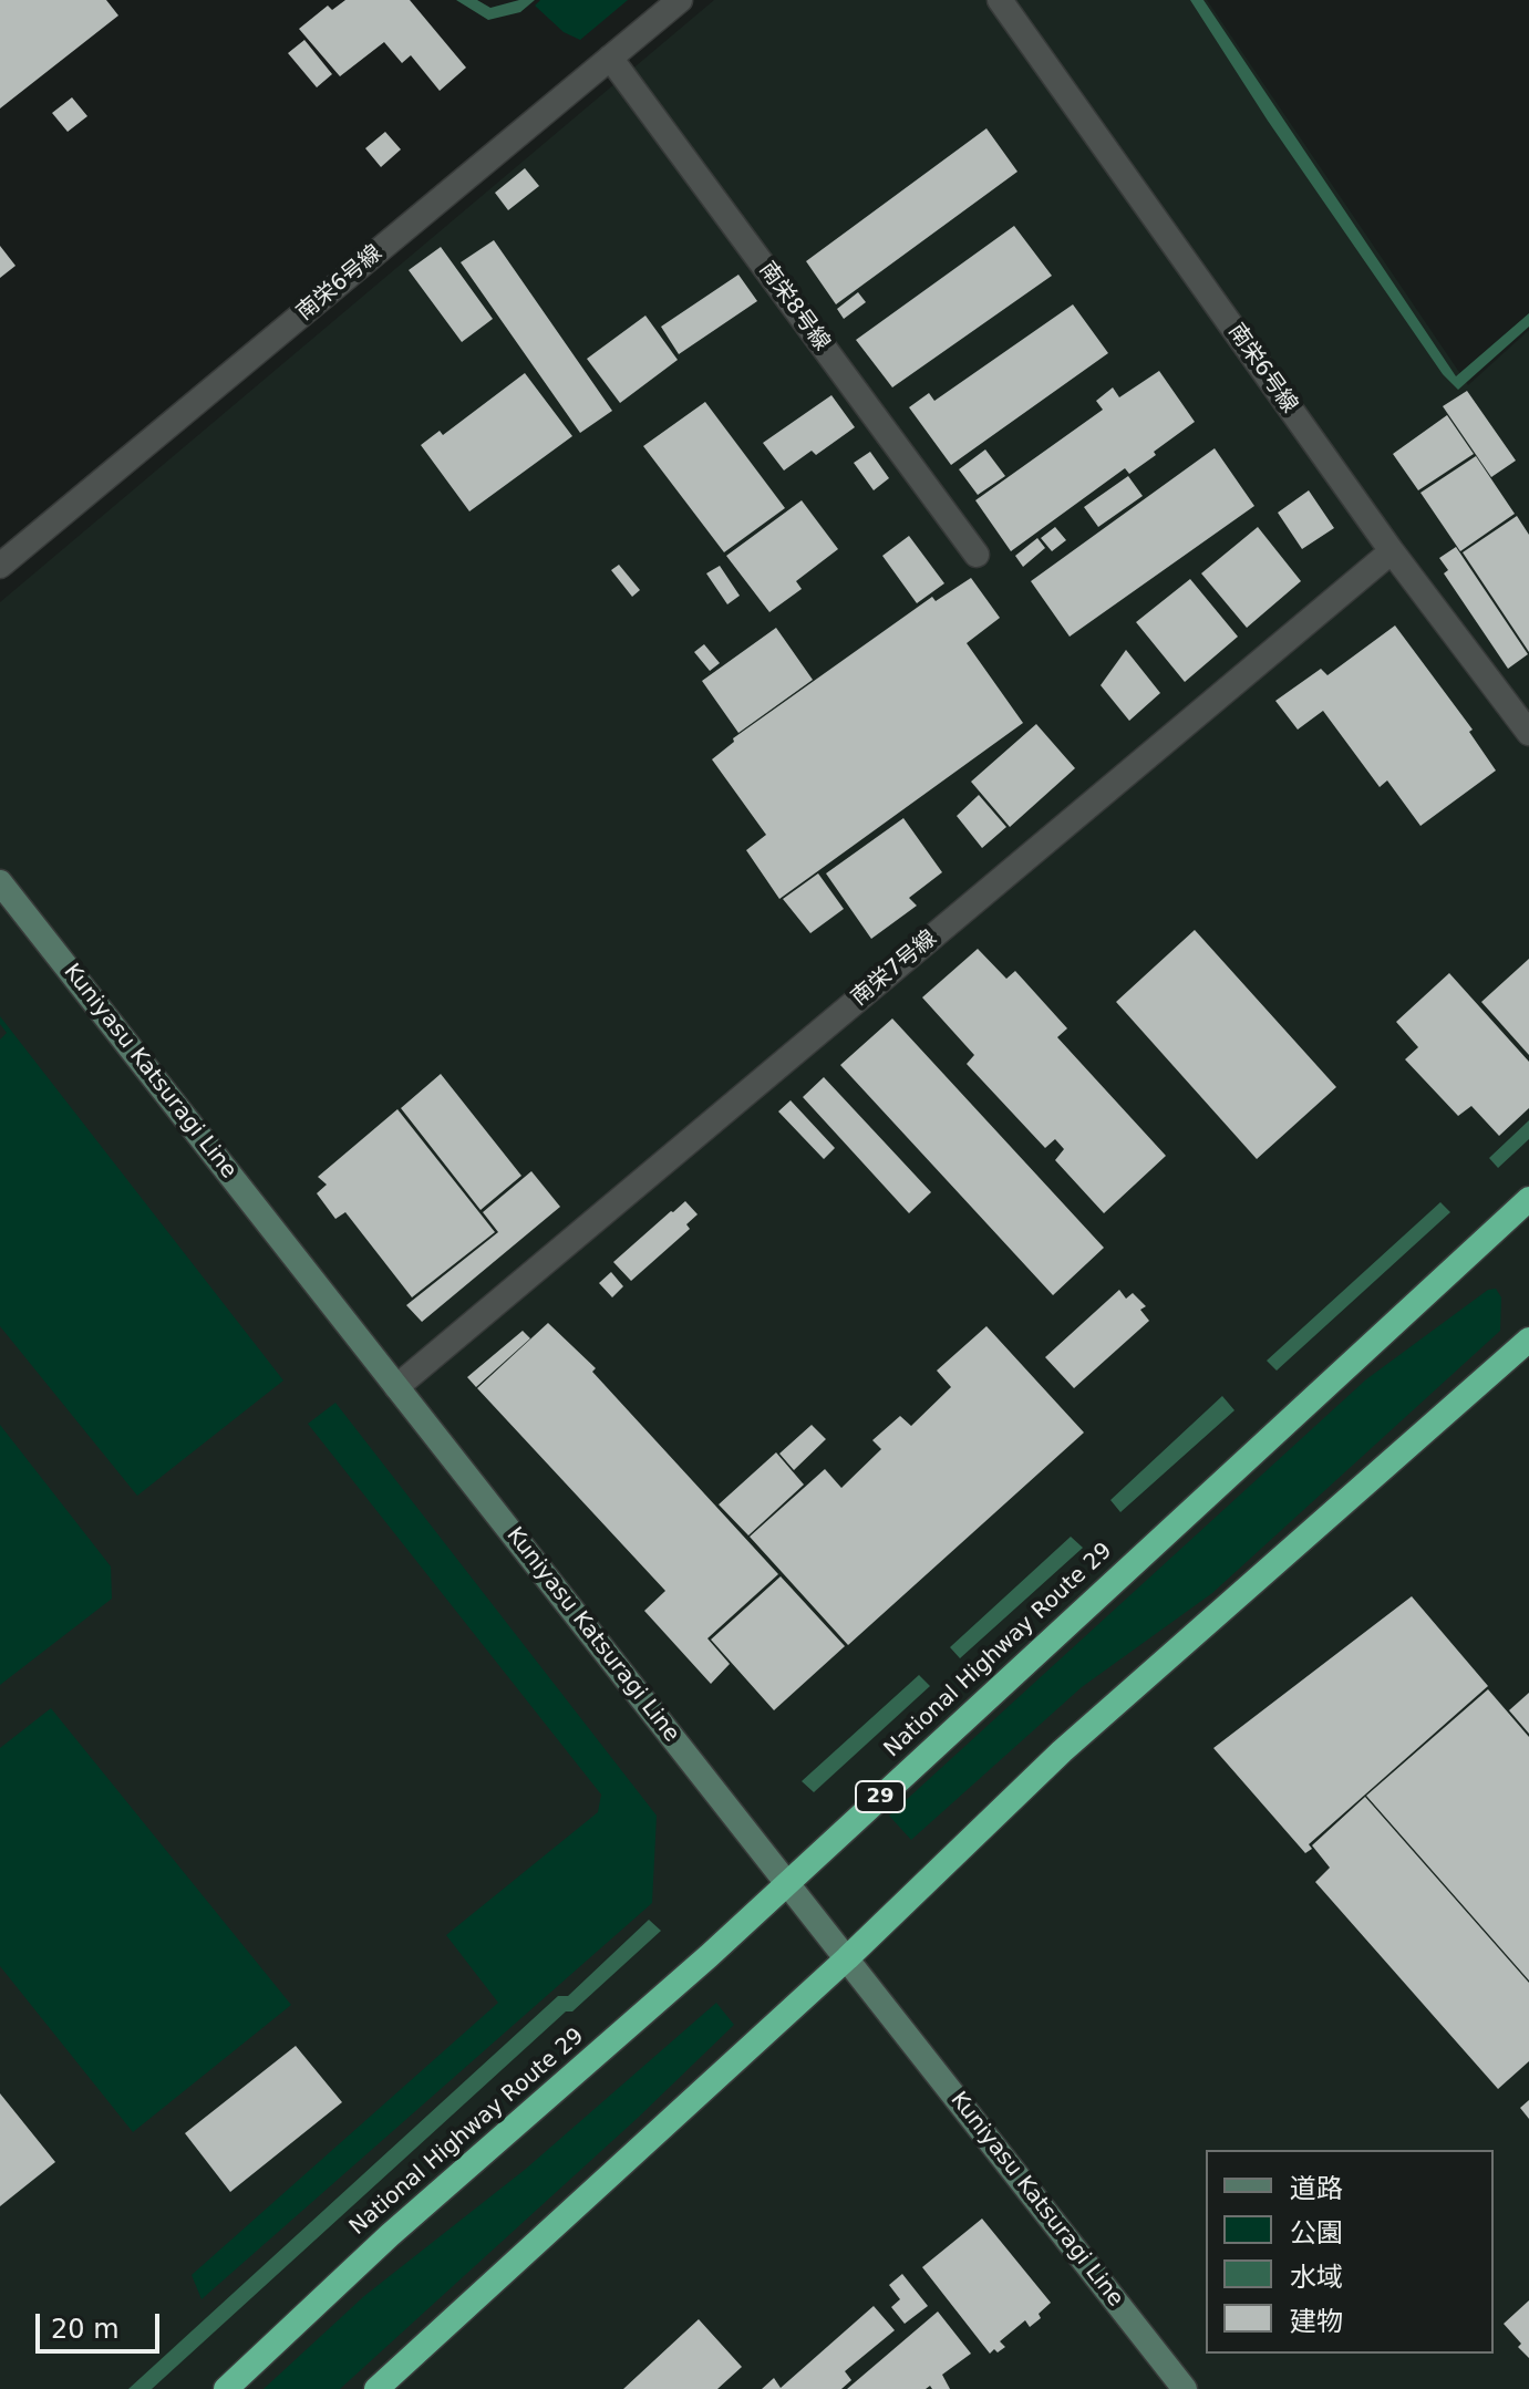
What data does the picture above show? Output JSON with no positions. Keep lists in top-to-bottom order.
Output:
{
  "streets": {
    "highway": ["National Highway Route 29", "29"],
    "main road": ["Kuniyasu Katsuragi Line"],
    "street": ["南栄6号線", "南栄8号線", "南栄7号線"]
  },
  "crossings": [
    ["南栄6号線", "南栄8号線"],
    ["南栄6号線", "南栄7号線"],
    ["南栄7号線", "Kuniyasu Katsuragi Line"],
    ["Kuniyasu Katsuragi Line", "National Highway Route 29"]
  ],
  "legend": [
    "道路",
    "公園",
    "水域",
    "建物"
  ],
  "scale_bar": "20 m"
}
